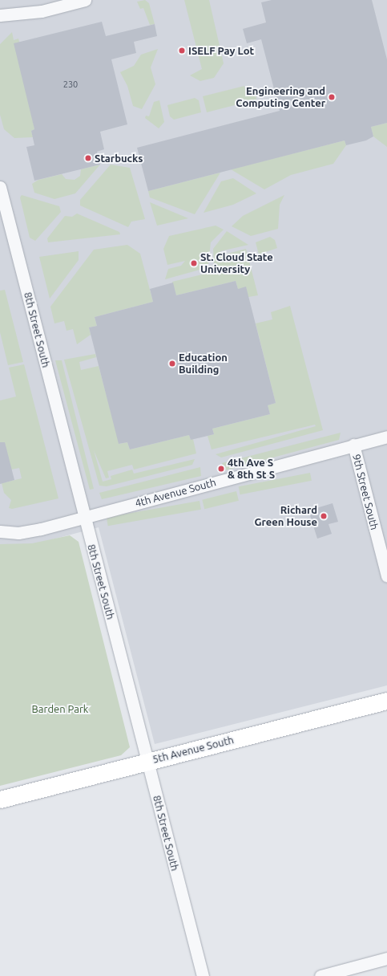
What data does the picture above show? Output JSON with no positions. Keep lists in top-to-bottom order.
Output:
{
  "streets": {
    "street": [
      "8th Street South",
      "9th Street South",
      "4th Avenue South",
      "5th Avenue South"
    ]
  },
  "crossings": [
    ["8th Street South", "4th Avenue South"],
    ["8th Street South", "5th Avenue South"],
    ["9th Street South", "4th Avenue South"]
  ],
  "parks": ["Barden Park"],
  "places": [
    "ISELF Pay Lot",
    "Engineering and Computing Center",
    "Starbucks",
    "St. Cloud State University",
    "Education Building",
    "4th Ave S & 8th St S",
    "Richard Green House"
  ],
  "house_numbers": ["230"]
}
